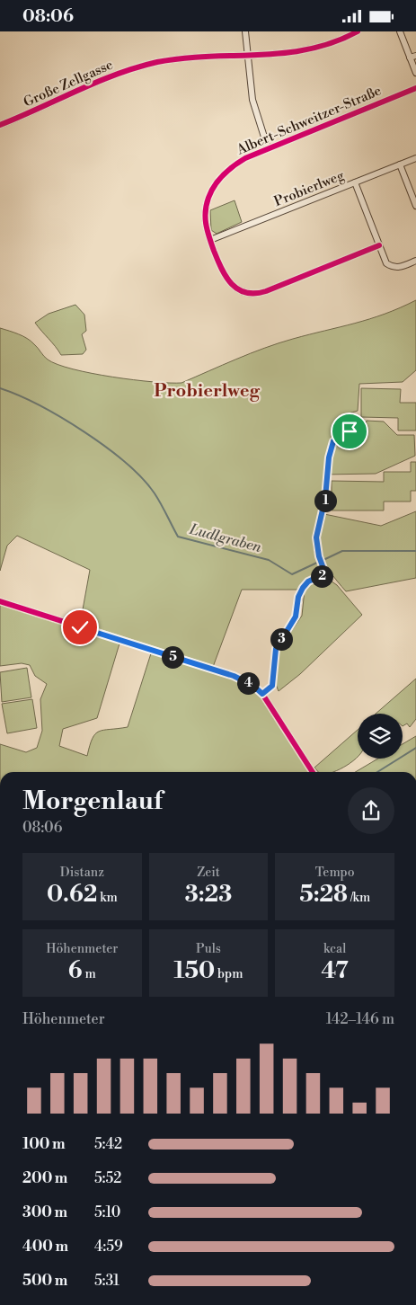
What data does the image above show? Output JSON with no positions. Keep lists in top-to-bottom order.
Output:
{
  "streets": {
    "street": ["Große Zellgasse", "Albert-Schweitzer-Straße", "Probierlweg"]
  },
  "crossings": [
    ["Albert-Schweitzer-Straße", "Probierlweg"]
  ],
  "districts": ["Probierlweg"],
  "water": ["Ludlgraben"],
  "page": {
    "status": "08:06",
    "pins": [
      "1",
      "2",
      "3",
      "5",
      "4"
    ],
    "heading": ["Morgenlauf", "08:06"],
    "stats": [
      ["Distanz", "0.62 km"],
      ["Zeit", "3:23"],
      ["Tempo", "5:28 /km"],
      ["Höhenmeter", "6 m"],
      ["Puls", "150 bpm"],
      ["kcal", "47"]
    ],
    "chart": ["Höhenmeter", "142–146 m"],
    "list": [
      {
        "name": "100 m",
        "note": "5:42"
      },
      {
        "name": "200 m",
        "note": "5:52"
      },
      {
        "name": "300 m",
        "note": "5:10"
      },
      {
        "name": "400 m",
        "note": "4:59"
      },
      {
        "name": "500 m",
        "note": "5:31"
      }
    ]
  }
}
